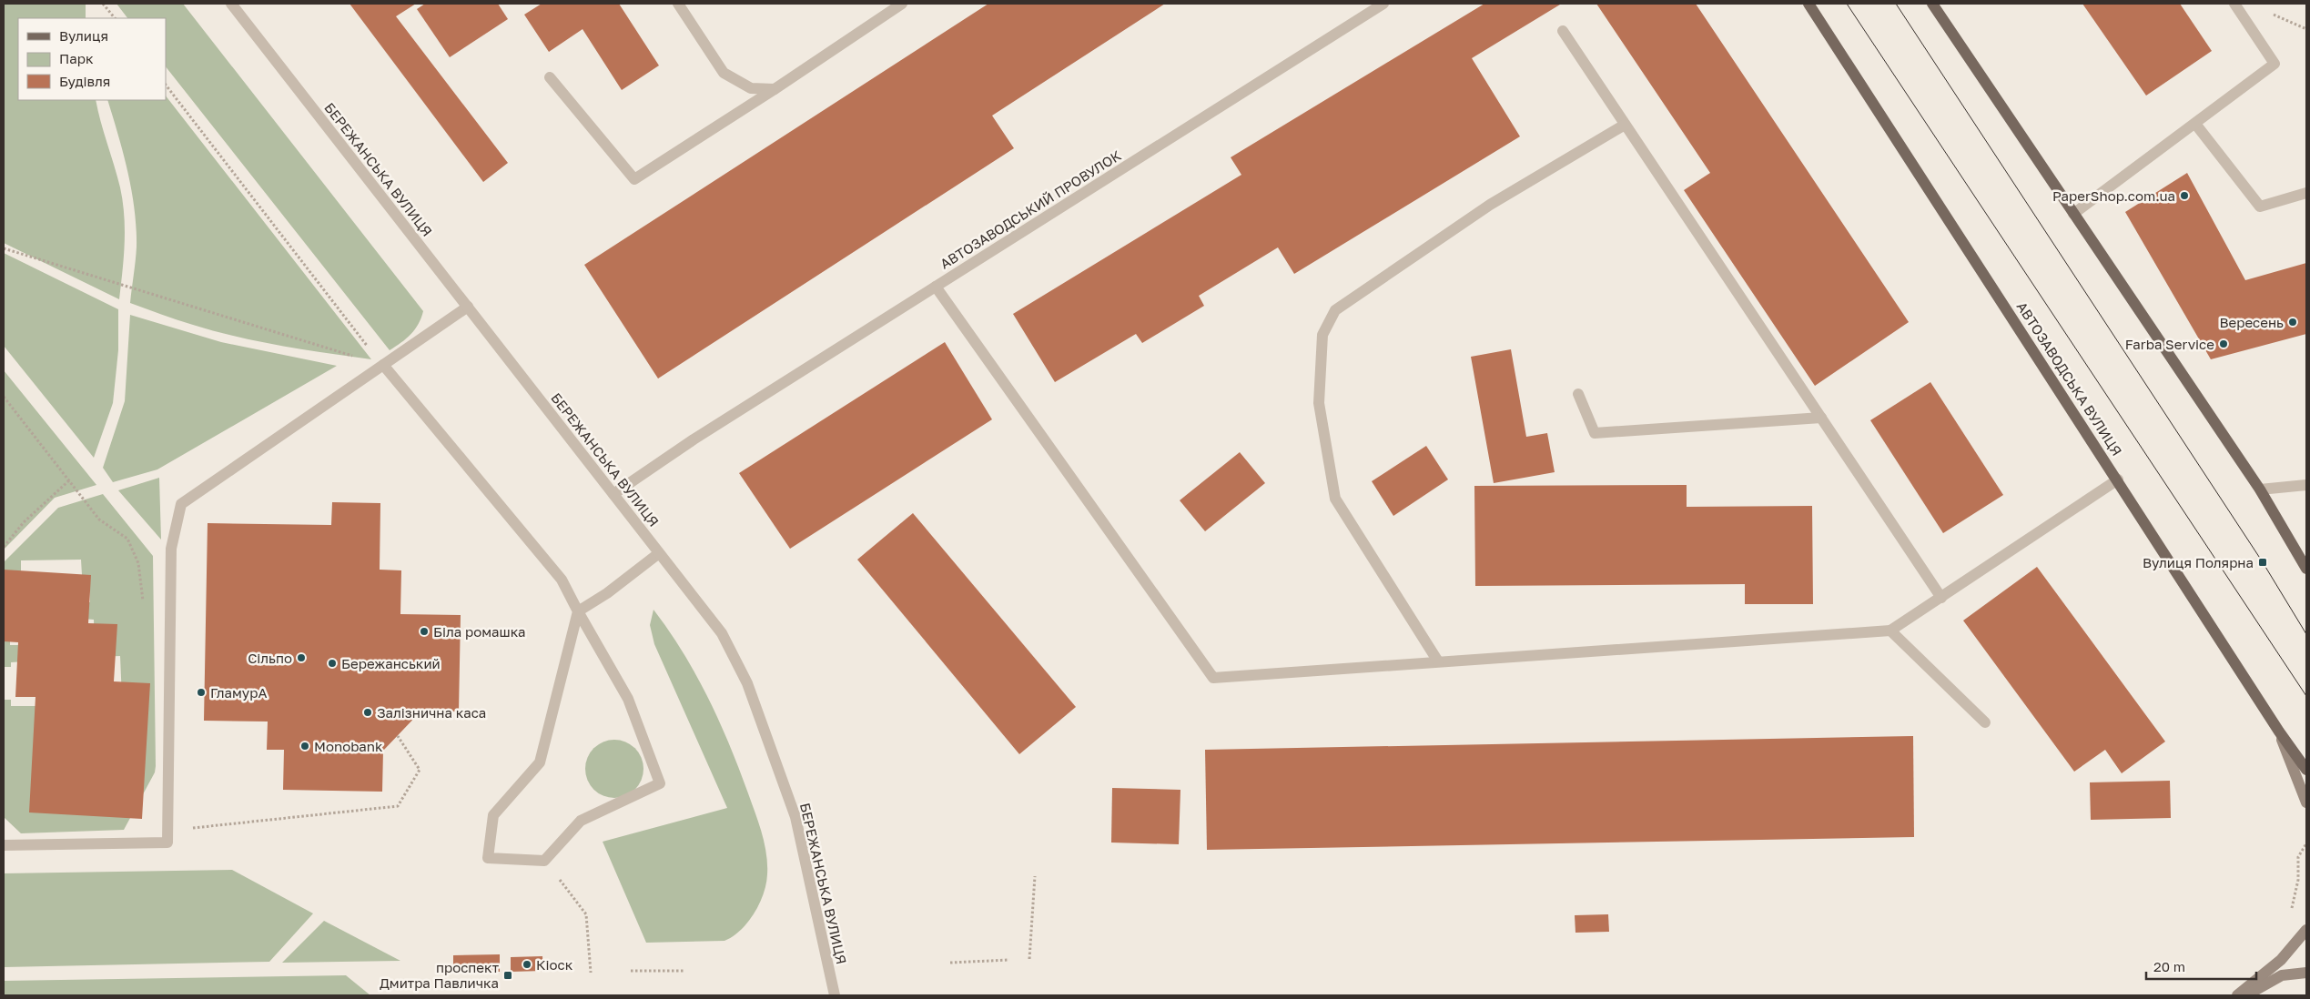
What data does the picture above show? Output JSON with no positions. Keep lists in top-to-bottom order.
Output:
{
  "streets": {
    "main road": ["АВТОЗАВОДСЬКА ВУЛИЦЯ"],
    "street": ["БЕРЕЖАНСЬКА ВУЛИЦЯ", "АВТОЗАВОДСЬКИЙ ПРОВУЛОК"]
  },
  "crossings": [
    ["БЕРЕЖАНСЬКА ВУЛИЦЯ", "АВТОЗАВОДСЬКИЙ ПРОВУЛОК"]
  ],
  "places": {
    "other": [
      "PaperShop.com.ua",
      "Вересень",
      "Farba Service",
      "Біла ромашка",
      "Сільпо",
      "Бережанський",
      "ГламурА",
      "Залізнична каса",
      "Monobank",
      "Кіоск"
    ],
    "transit": ["Вулиця Полярна", "проспект Дмитра Павличка"]
  },
  "legend": ["Вулиця", "Парк", "Будівля"],
  "scale_bar": "20 m"
}
